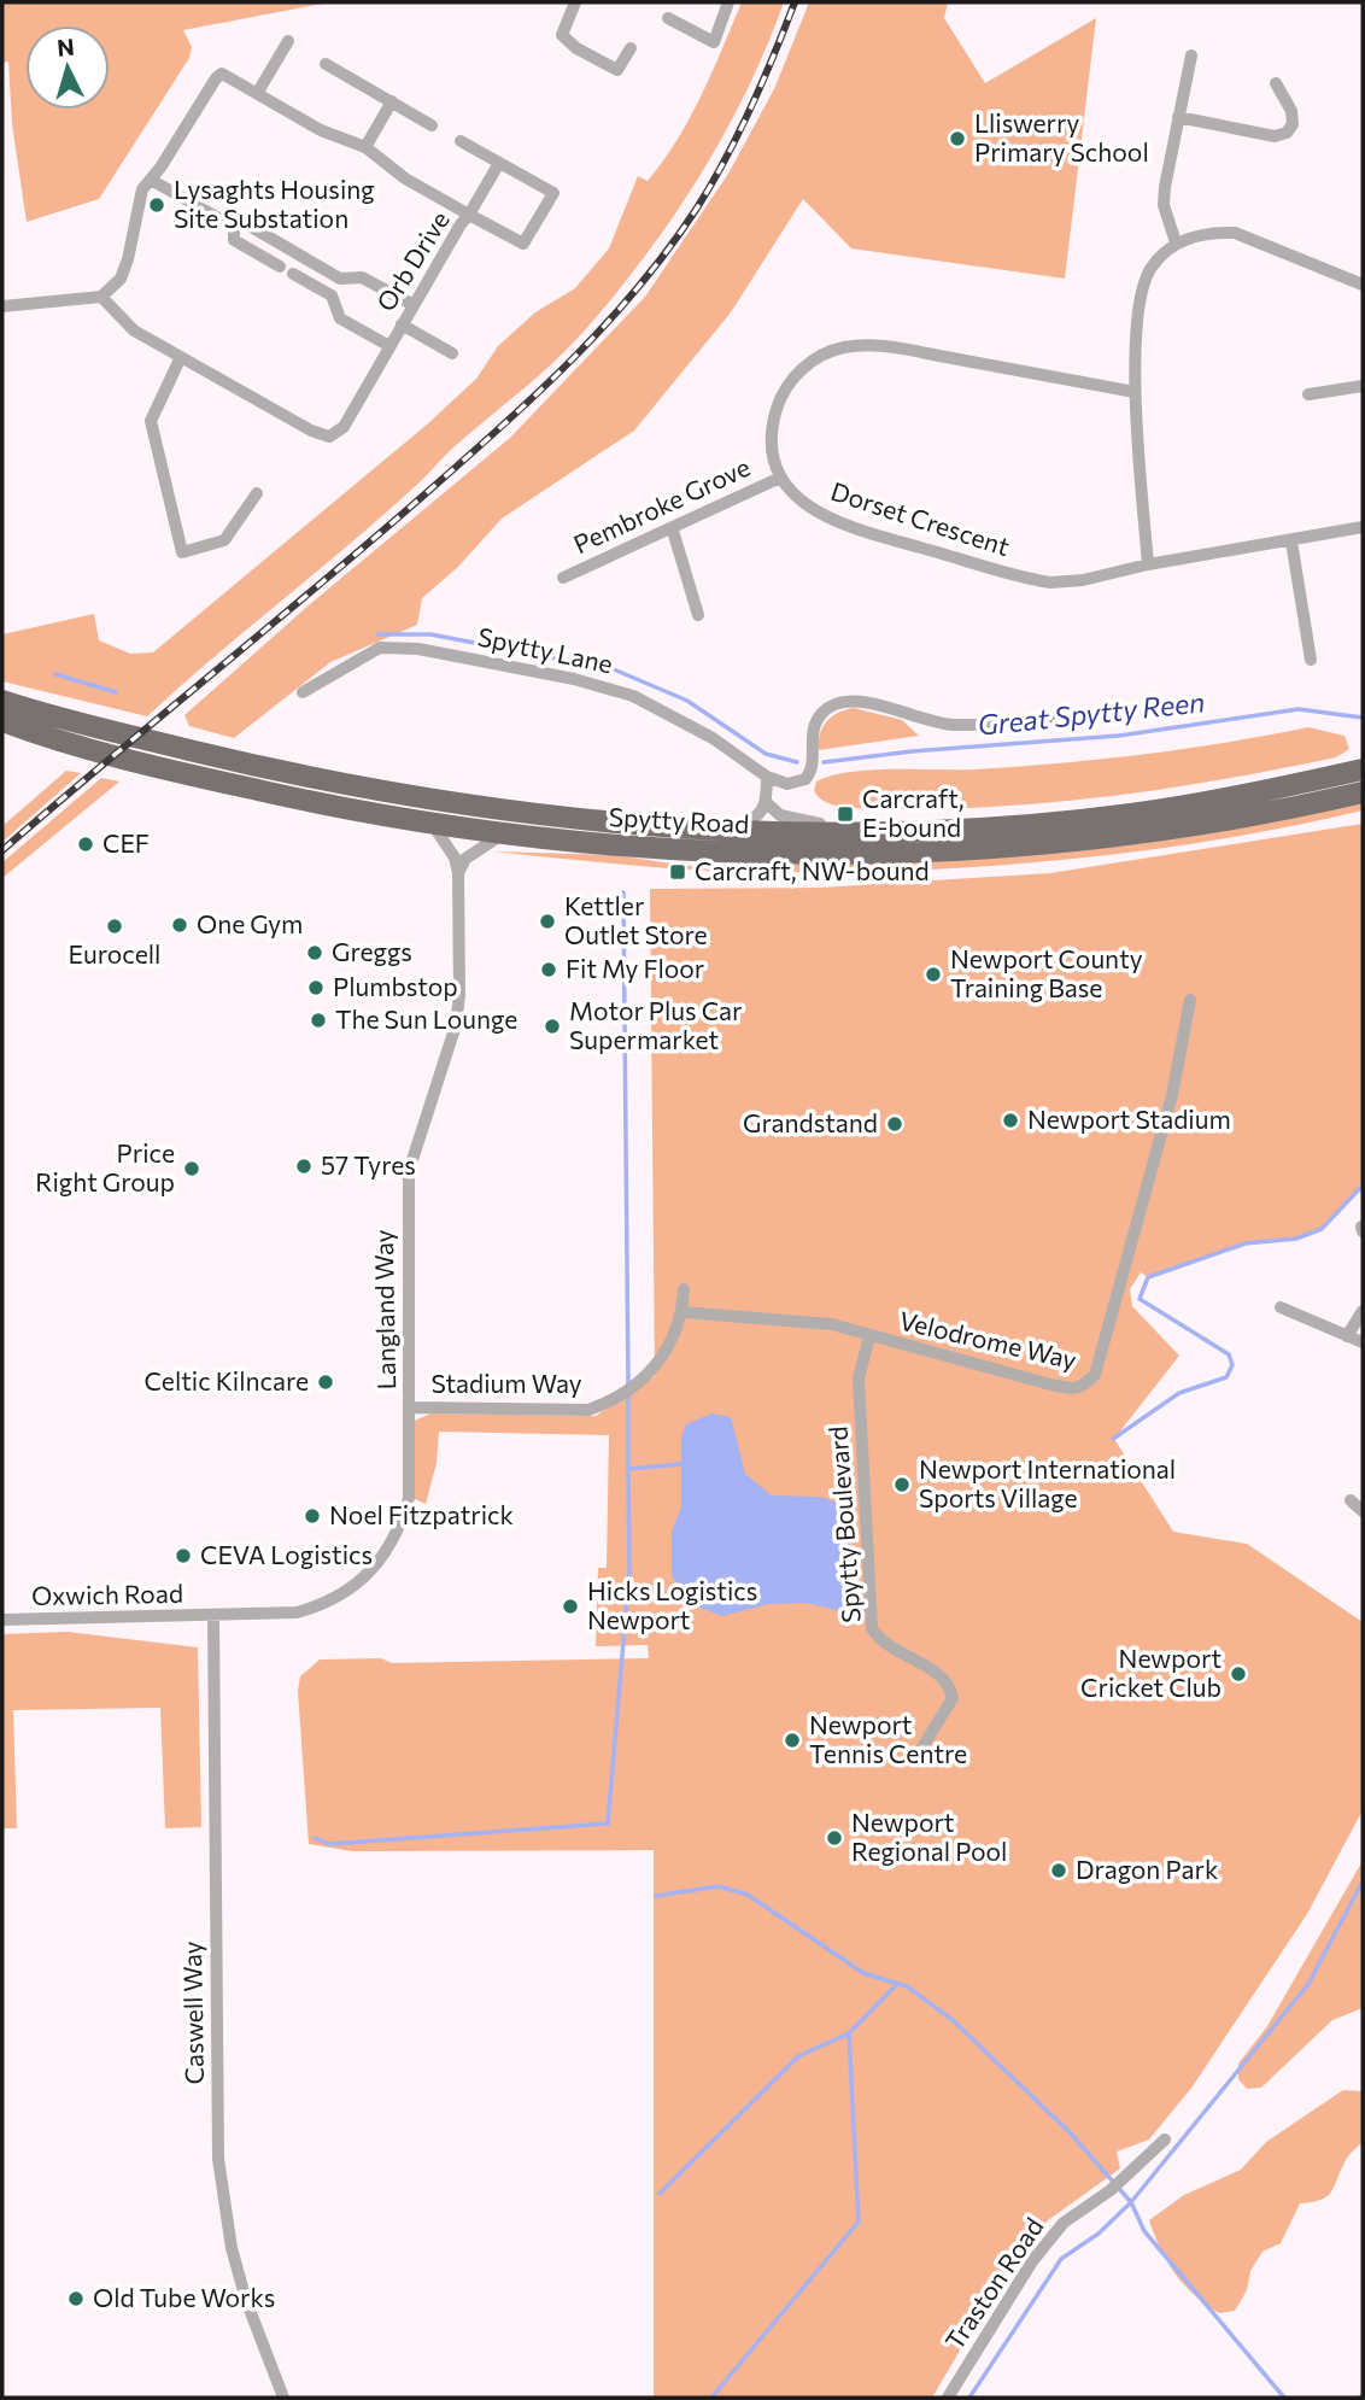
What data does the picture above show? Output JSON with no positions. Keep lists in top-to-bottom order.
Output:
{
  "streets": {
    "main road": ["Spytty Road"],
    "street": [
      "Orb Drive",
      "Pembroke Grove",
      "Dorset Crescent",
      "Spytty Lane",
      "Langland Way",
      "Velodrome Way",
      "Stadium Way",
      "Spytty Boulevard",
      "Oxwich Road",
      "Caswell Way",
      "Traston Road"
    ]
  },
  "crossings": [
    ["Pembroke Grove", "Dorset Crescent"],
    ["Spytty Road", "Langland Way"],
    ["Langland Way", "Stadium Way"],
    ["Langland Way", "Oxwich Road"],
    ["Langland Way", "Caswell Way"],
    ["Velodrome Way", "Stadium Way"],
    ["Velodrome Way", "Spytty Boulevard"],
    ["Oxwich Road", "Caswell Way"]
  ],
  "water": ["Great Spytty Reen"],
  "places": {
    "other": [
      "Lliswerry Primary School",
      "Lysaghts Housing Site Substation",
      "CEF",
      "Kettler Outlet Store",
      "One Gym",
      "Eurocell",
      "Greggs",
      "Fit My Floor",
      "Newport County Training Base",
      "Plumbstop",
      "The Sun Lounge",
      "Motor Plus Car Supermarket",
      "Newport Stadium",
      "Grandstand",
      "57 Tyres",
      "Price Right Group",
      "Celtic Kilncare",
      "Newport International Sports Village",
      "Noel Fitzpatrick",
      "CEVA Logistics",
      "Hicks Logistics Newport",
      "Newport Cricket Club",
      "Newport Tennis Centre",
      "Newport Regional Pool",
      "Dragon Park",
      "Old Tube Works"
    ],
    "transit": ["Carcraft, E-bound", "Carcraft, NW-bound"]
  },
  "north": "top"
}
